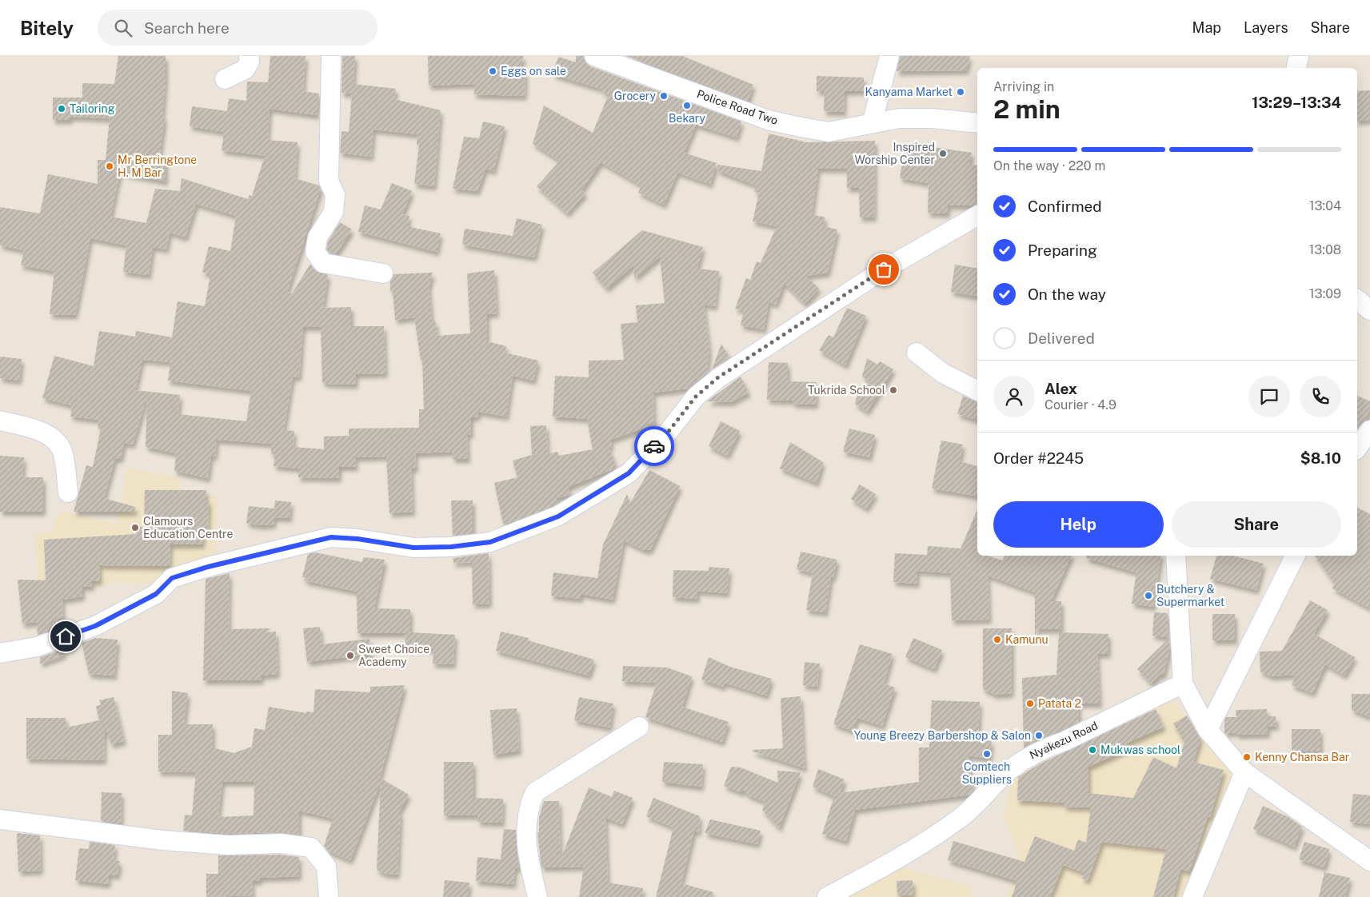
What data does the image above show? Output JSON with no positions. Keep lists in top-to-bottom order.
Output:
{
  "streets": {
    "street": ["Police Road Two", "Nyakezu Road"]
  },
  "places": [
    "Eggs on sale",
    "Kanyama Market",
    "Grocery",
    "Bekary",
    "Tailoring",
    "Inspired Worship Center",
    "Mr Berringtone H. M Bar",
    "Tukrida School",
    "Clamours Education Centre",
    "Butchery & Supermarket",
    "Kamunu",
    "Sweet Choice Academy",
    "Patata 2",
    "Young Breezy Barbershop & Salon",
    "Mukwas school",
    "Comtech Suppliers",
    "Kenny Chansa Bar"
  ],
  "page": {
    "header": "Bitely",
    "search": "Search here",
    "nav": ["Map", "Layers", "Share"],
    "heading": ["2 min", "Arriving in", "13:29–13:34"],
    "panel": [
      "Alex",
      "Courier · 4.9",
      "Order #2245",
      "$8.10"
    ],
    "bar": "On the way · 220 m",
    "list": [
      ["Confirmed", "13:04"],
      ["Preparing", "13:08"],
      ["On the way", "13:09"],
      "Delivered"
    ],
    "buttons": ["Help", "Share"]
  }
}
